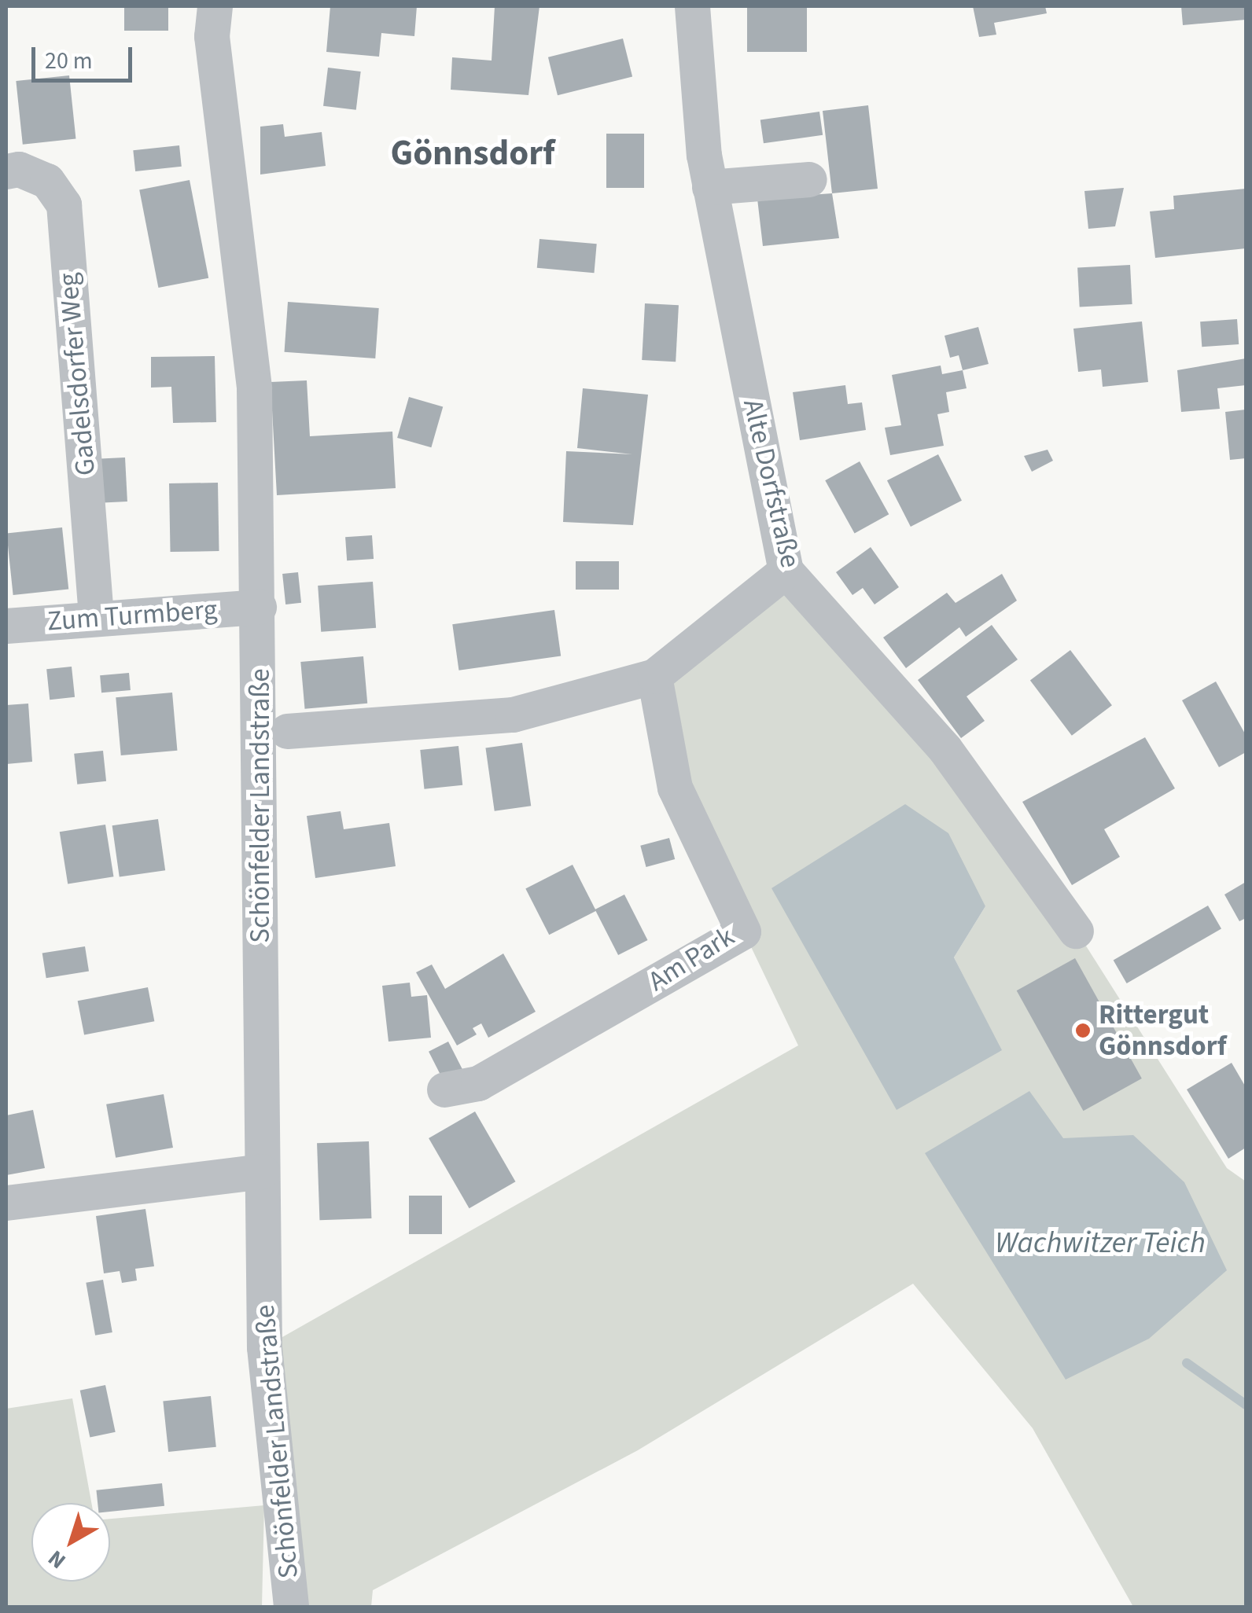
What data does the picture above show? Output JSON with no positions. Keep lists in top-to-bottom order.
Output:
{
  "streets": {
    "street": [
      "Gadelsdorfer Weg",
      "Alte Dorfstraße",
      "Zum Turmberg",
      "Schönfelder Landstraße",
      "Am Park"
    ]
  },
  "crossings": [
    ["Gadelsdorfer Weg", "Zum Turmberg"],
    ["Zum Turmberg", "Schönfelder Landstraße"]
  ],
  "districts": ["Gönnsdorf"],
  "water": ["Wachwitzer Teich"],
  "places": ["Rittergut Gönnsdorf"],
  "scale_bar": "20 m",
  "north": "bottom left"
}
